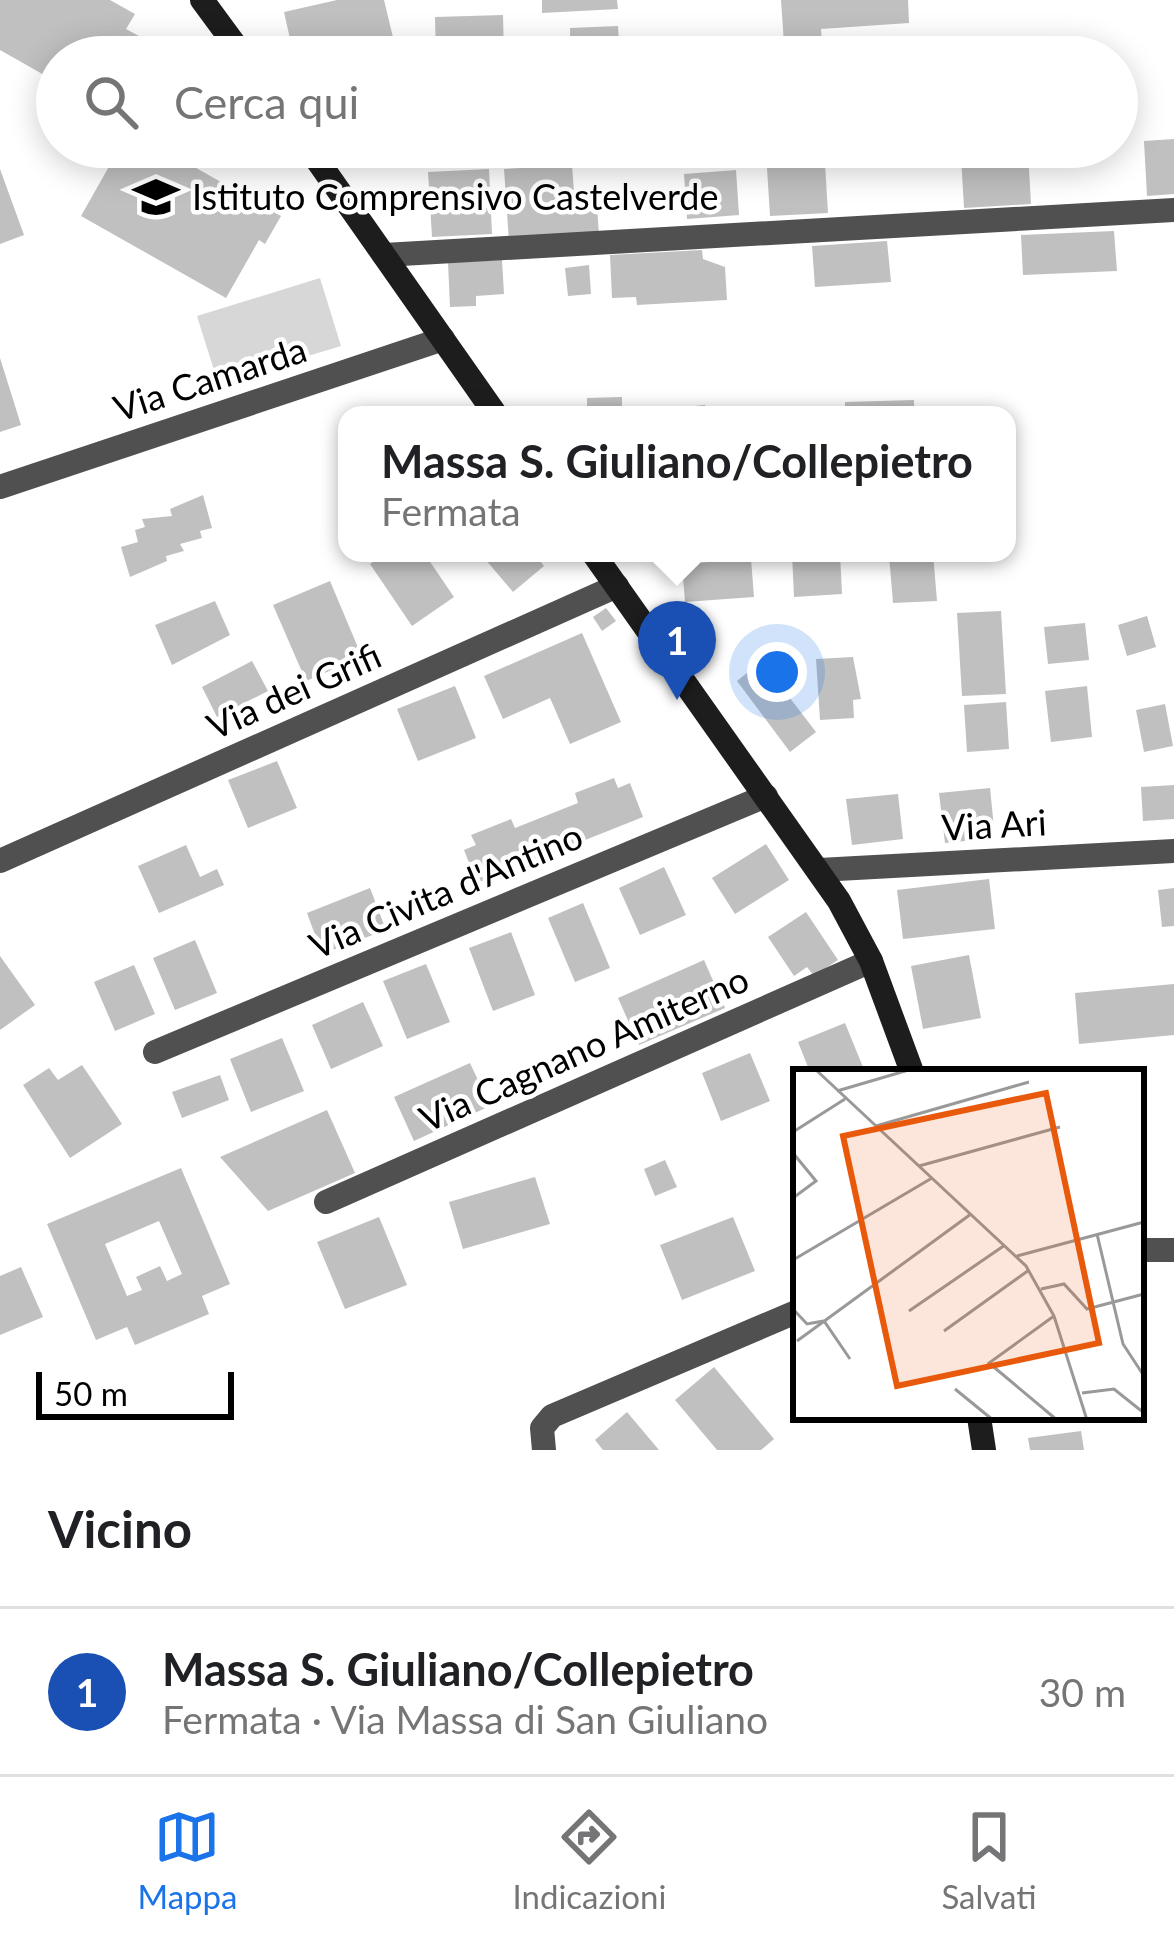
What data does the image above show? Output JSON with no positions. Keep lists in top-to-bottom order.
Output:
{
  "streets": {
    "street": [
      "Via Camarda",
      "Via dei Grifi",
      "Via Ari",
      "Via Civita d'Antino",
      "Via Cagnano Amiterno"
    ]
  },
  "places": {
    "school or university": ["Istituto Comprensivo Castelverde"]
  },
  "scale_bar": "50 m",
  "page": {
    "search": "Cerca qui",
    "popup": ["Massa S. Giuliano/Collepietro", "Fermata"],
    "pins": "1",
    "scale": "50 m",
    "heading": "Vicino",
    "list": [
      {
        "mark": "1",
        "name": "Massa S. Giuliano/Collepietro",
        "note": "Fermata · Via Massa di San Giuliano",
        "value": "30 m"
      }
    ],
    "nav": ["Mappa", "Indicazioni", "Salvati"]
  }
}
